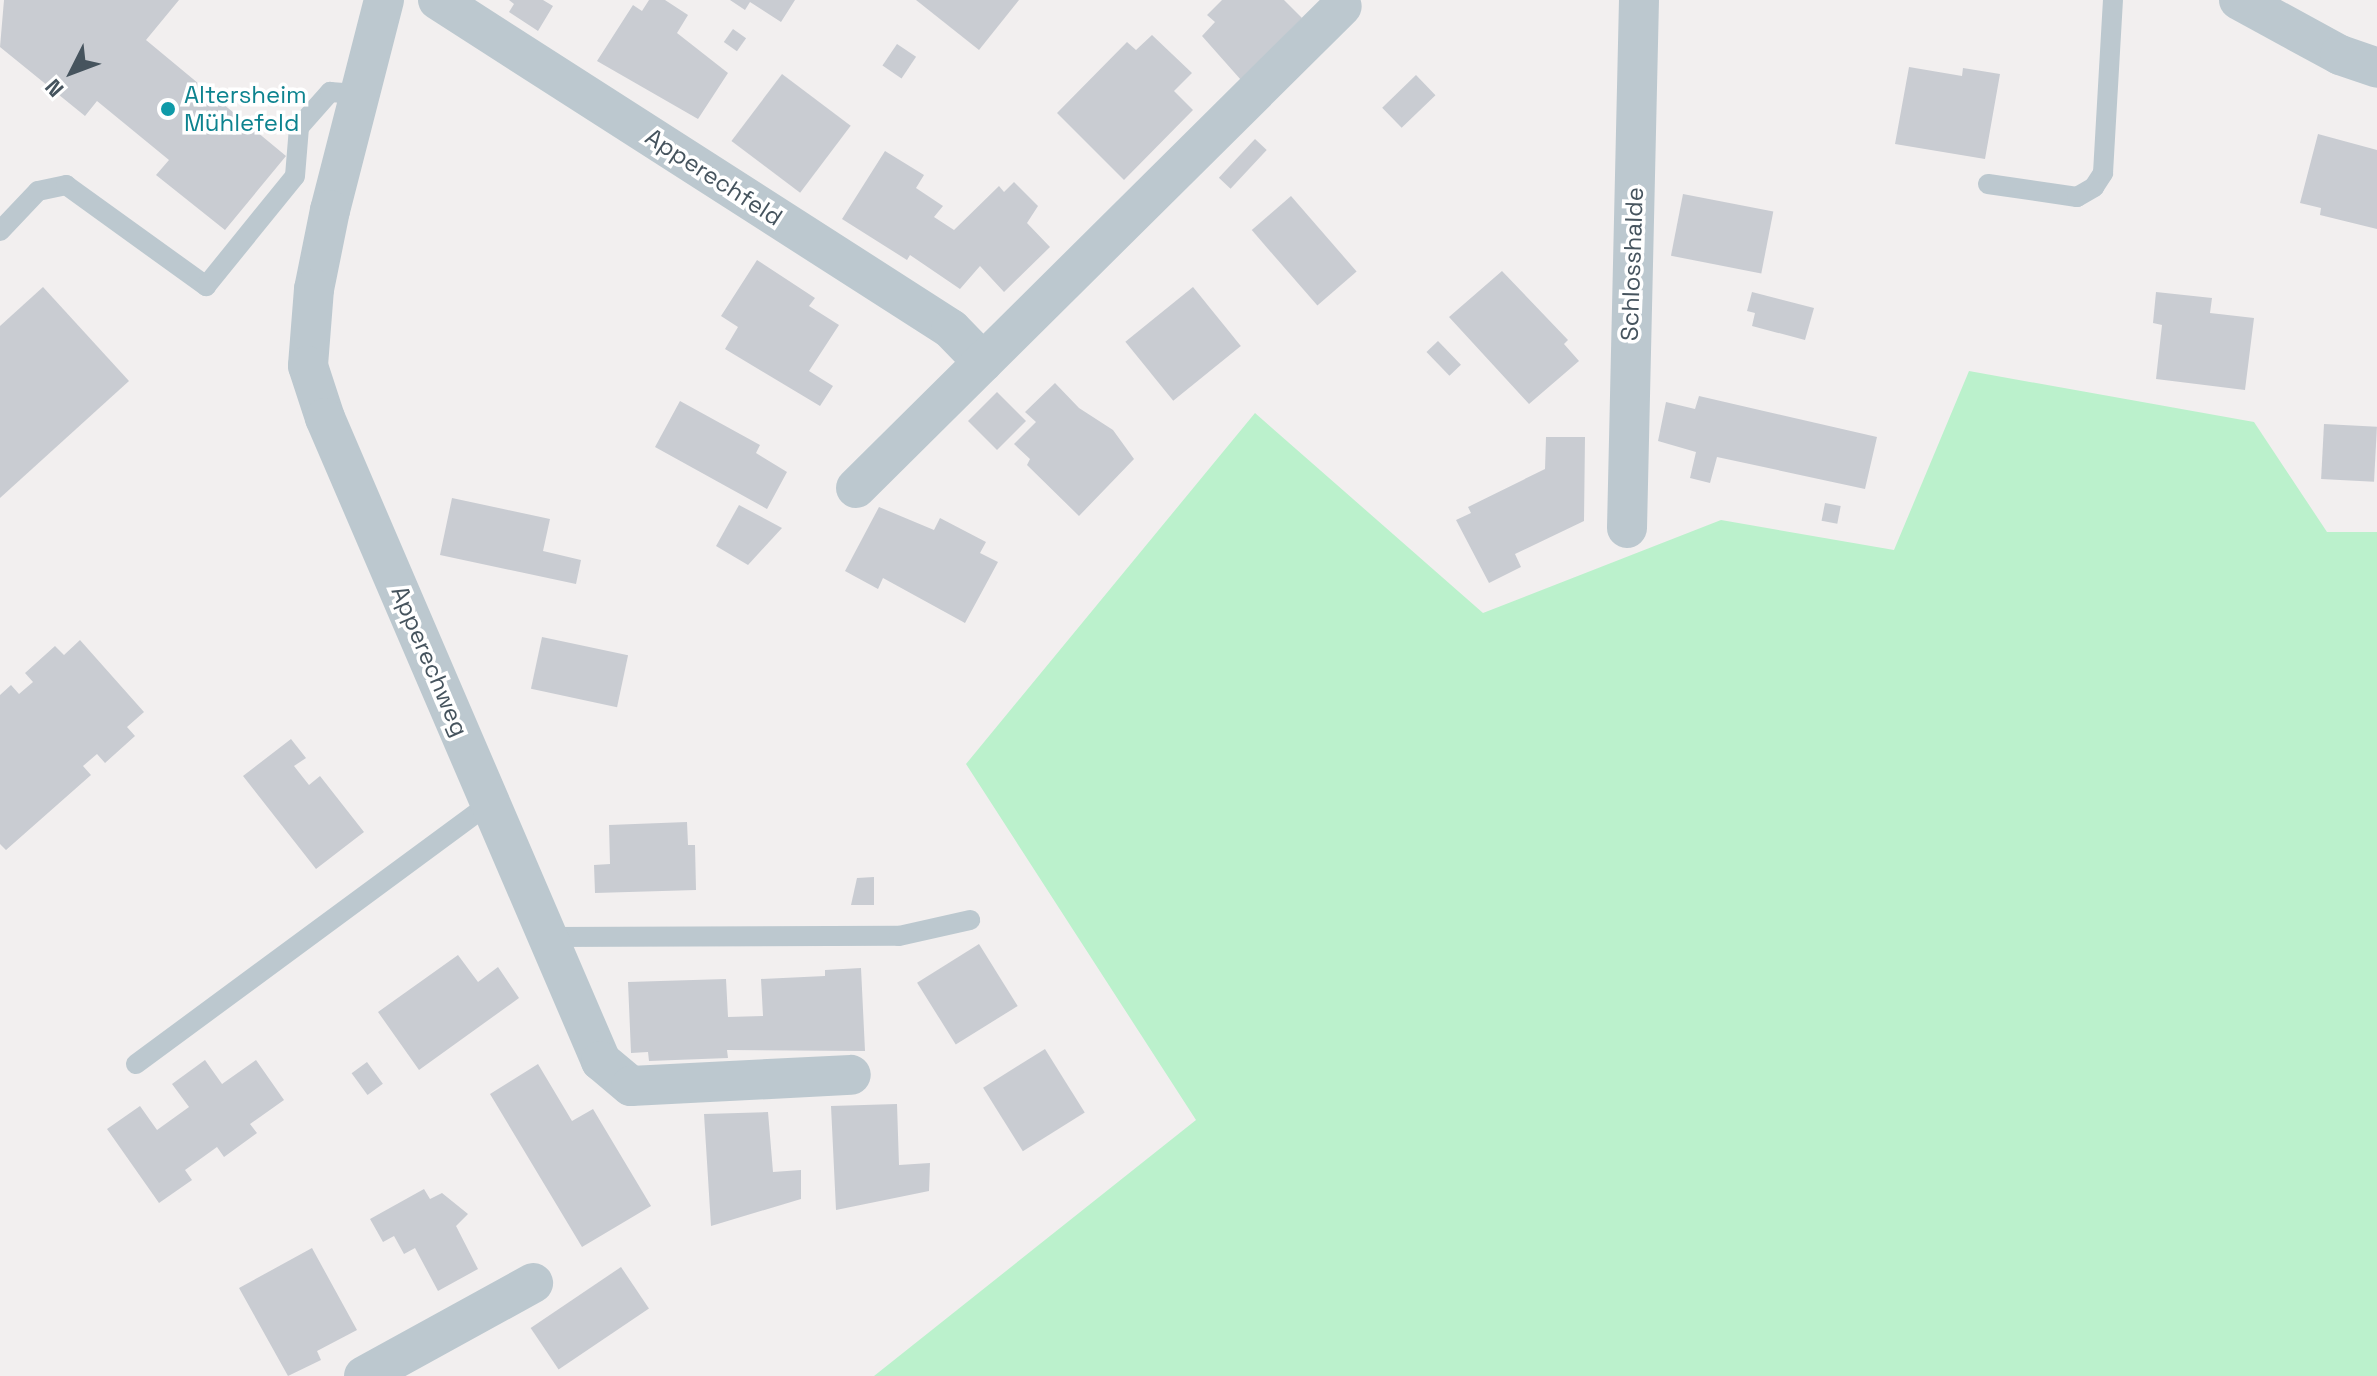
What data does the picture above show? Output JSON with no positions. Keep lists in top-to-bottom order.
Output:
{
  "streets": {
    "street": ["Apperechfeld", "Schlosshalde", "Apperechweg"]
  },
  "places": ["Altersheim Mühlefeld"],
  "north": "bottom left"
}
